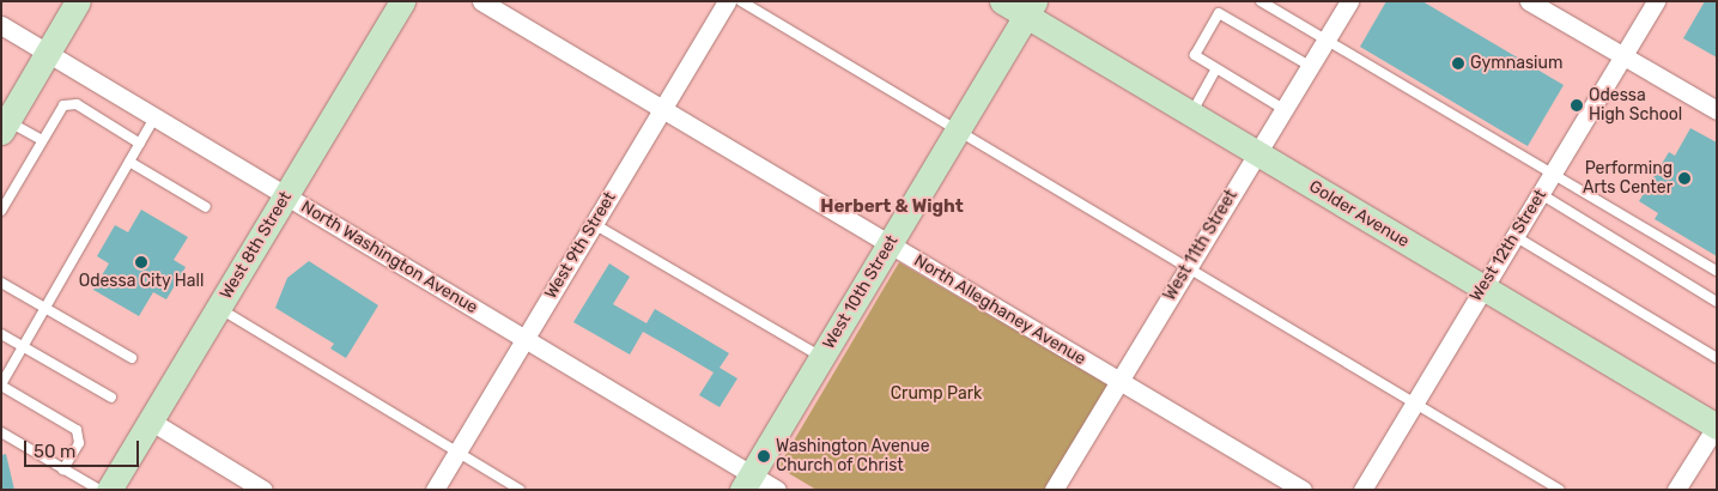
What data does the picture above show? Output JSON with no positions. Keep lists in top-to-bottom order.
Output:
{
  "streets": {
    "main road": ["Golder Avenue", "West 8th Street", "West 10th Street"],
    "street": [
      "West 9th Street",
      "West 11th Street",
      "West 12th Street",
      "North Washington Avenue",
      "North Alleghaney Avenue"
    ]
  },
  "crossings": [
    ["Golder Avenue", "West 11th Street"],
    ["Golder Avenue", "West 12th Street"],
    ["Golder Avenue", "West 10th Street"],
    ["West 8th Street", "North Washington Avenue"],
    ["West 9th Street", "North Washington Avenue"],
    ["West 9th Street", "North Alleghaney Avenue"],
    ["West 11th Street", "North Alleghaney Avenue"],
    ["North Washington Avenue", "West 10th Street"],
    ["West 10th Street", "North Alleghaney Avenue"]
  ],
  "districts": ["Herbert & Wight"],
  "parks": ["Crump Park"],
  "places": [
    "Gymnasium",
    "Odessa High School",
    "Performing Arts Center",
    "Odessa City Hall",
    "Washington Avenue Church of Christ"
  ],
  "scale_bar": "50 m"
}
